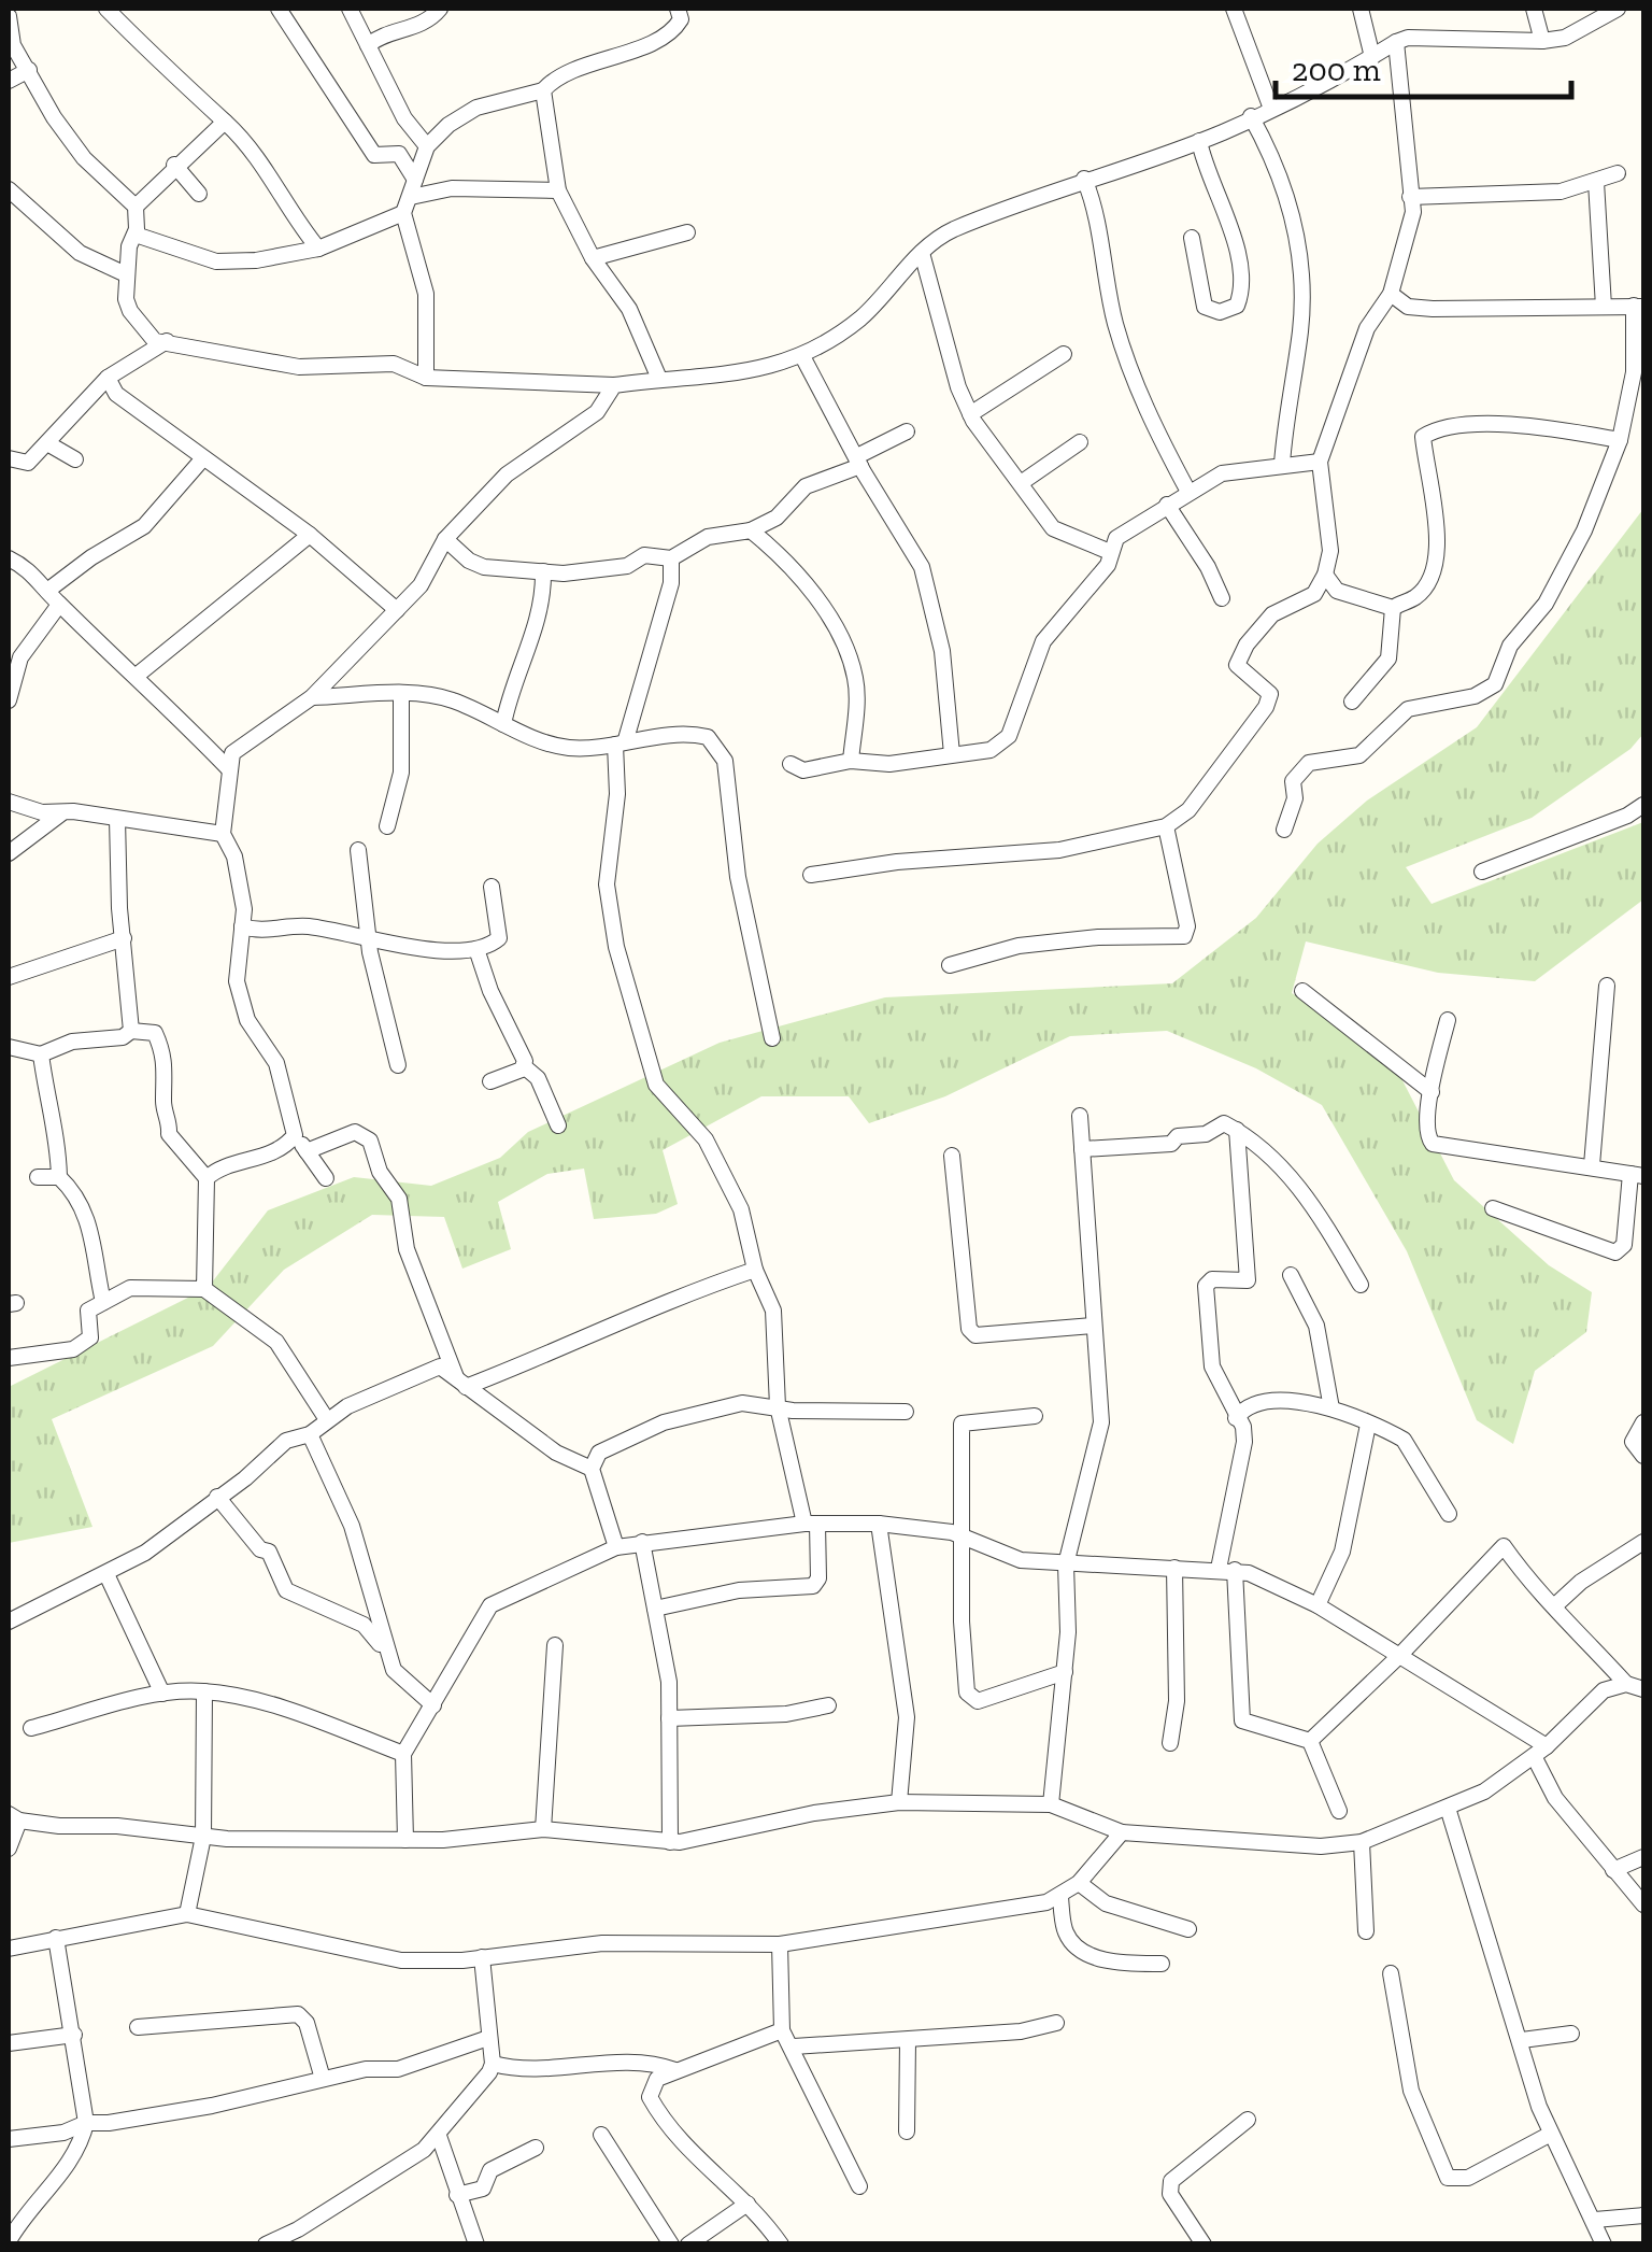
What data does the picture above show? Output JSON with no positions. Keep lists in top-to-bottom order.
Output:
{
  "scale_bar": "200 m"
}
